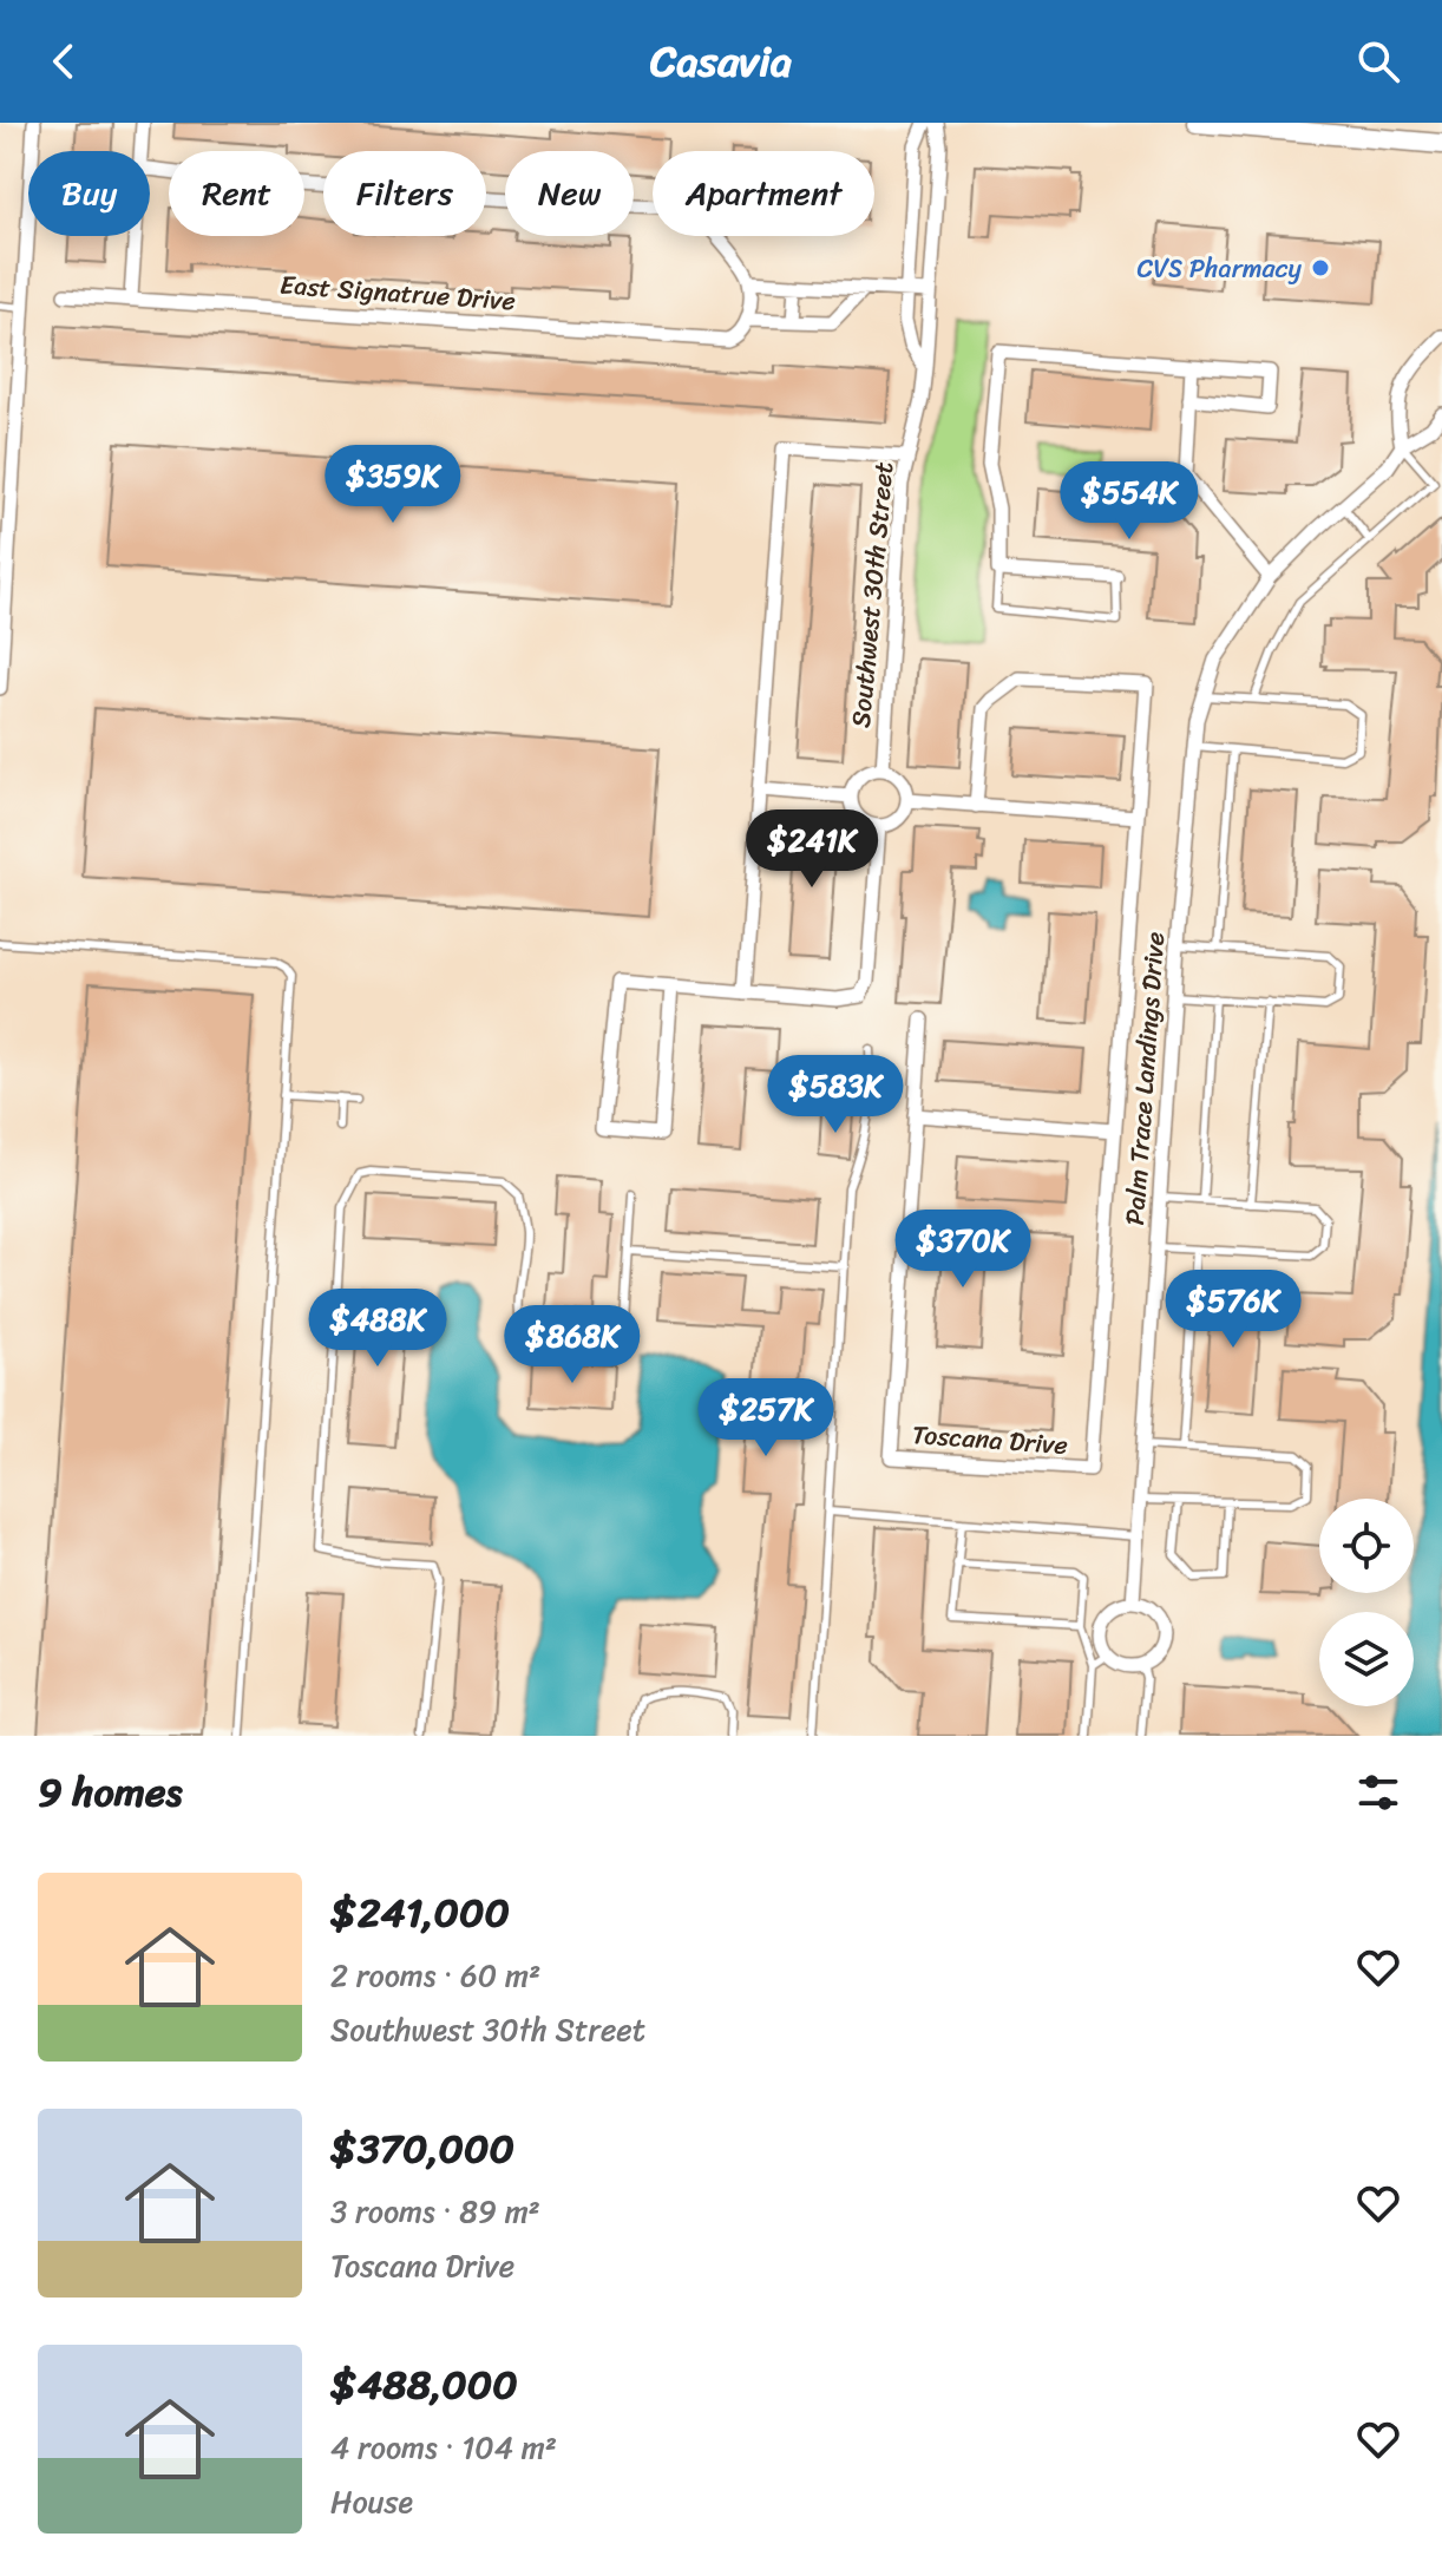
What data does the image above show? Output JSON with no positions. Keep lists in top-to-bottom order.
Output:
{
  "streets": {
    "street": [
      "East Signatrue Drive",
      "Southwest 30th Street",
      "Palm Trace Landings Drive",
      "Toscana Drive"
    ]
  },
  "places": ["CVS Pharmacy"],
  "page": {
    "header": "Casavia",
    "chip": [
      "Buy",
      "Rent",
      "Filters",
      "New",
      "Apartment"
    ],
    "price": [
      "$359K",
      "$554K",
      "$241K",
      "$583K",
      "$370K",
      "$576K",
      "$488K",
      "$868K",
      "$257K"
    ],
    "heading": "9 homes",
    "list": [
      {
        "name": "$241,000",
        "note": "2 rooms · 60 m² · Southwest 30th Street"
      },
      {
        "name": "$370,000",
        "note": "3 rooms · 89 m² · Toscana Drive"
      },
      {
        "name": "$488,000",
        "note": "4 rooms · 104 m² · House"
      }
    ]
  }
}
